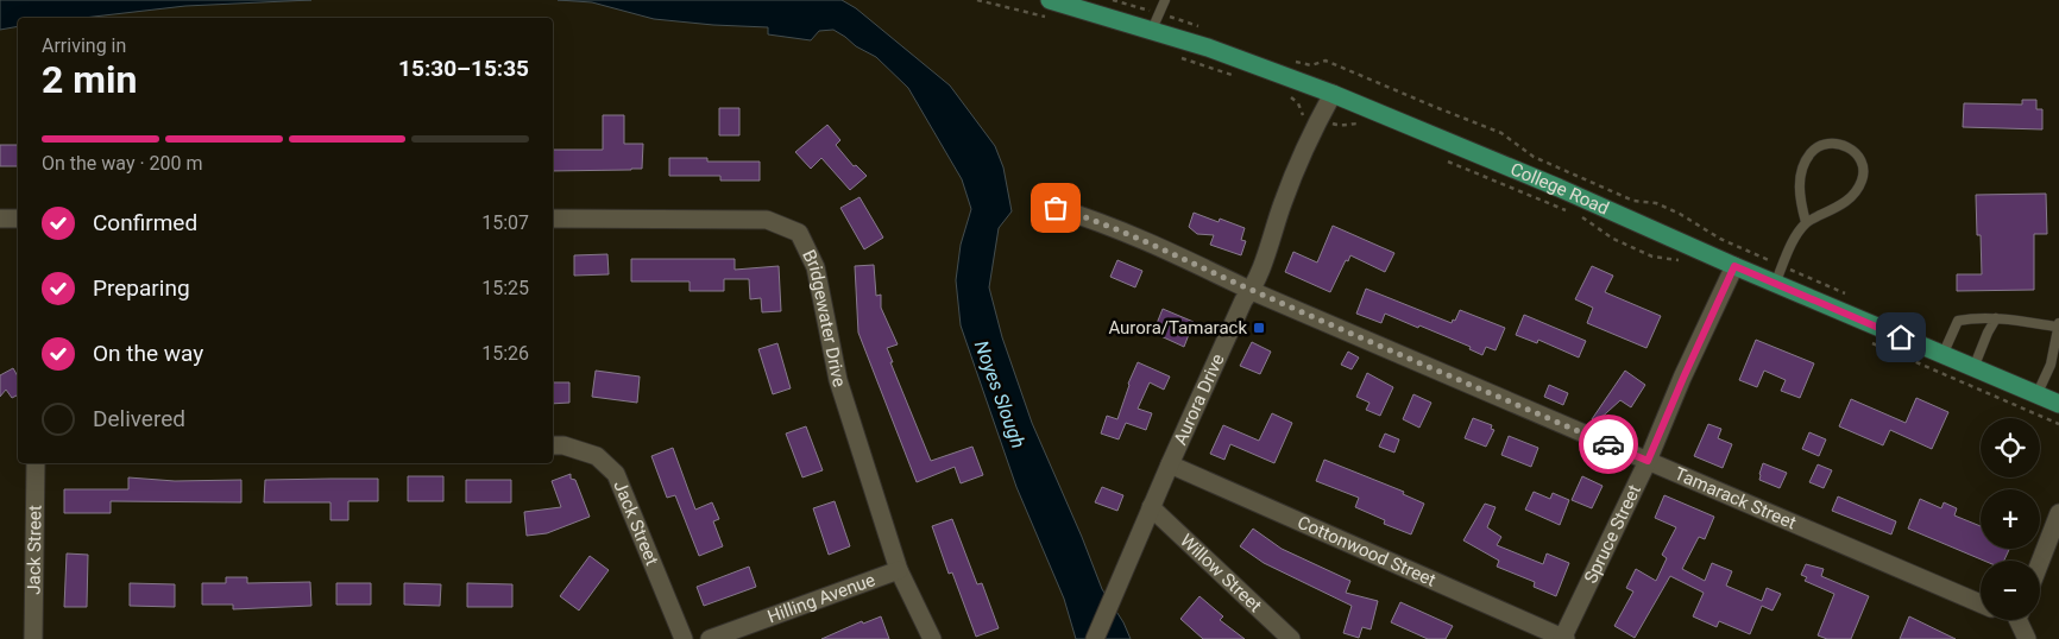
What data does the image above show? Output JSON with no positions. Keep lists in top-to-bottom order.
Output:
{
  "streets": {
    "main road": ["College Road"],
    "street": [
      "Bridgewater Drive",
      "Aurora Drive",
      "Tamarack Street",
      "Jack Street",
      "Spruce Street",
      "Cottonwood Street",
      "Willow Street",
      "Hilling Avenue"
    ]
  },
  "crossings": [
    ["College Road", "Aurora Drive"],
    ["College Road", "Spruce Street"],
    ["Bridgewater Drive", "Hilling Avenue"],
    ["Aurora Drive", "Tamarack Street"],
    ["Aurora Drive", "Cottonwood Street"],
    ["Aurora Drive", "Willow Street"],
    ["Tamarack Street", "Spruce Street"],
    ["Spruce Street", "Cottonwood Street"]
  ],
  "water": ["Noyes Slough"],
  "places": {
    "transit": ["Aurora/Tamarack"]
  },
  "page": {
    "heading": ["2 min", "Arriving in", "15:30–15:35"],
    "bar": "On the way · 200 m",
    "list": [
      ["Confirmed", "15:07"],
      ["Preparing", "15:25"],
      ["On the way", "15:26"],
      "Delivered"
    ],
    "map_buttons": ["+", "−"]
  }
}
